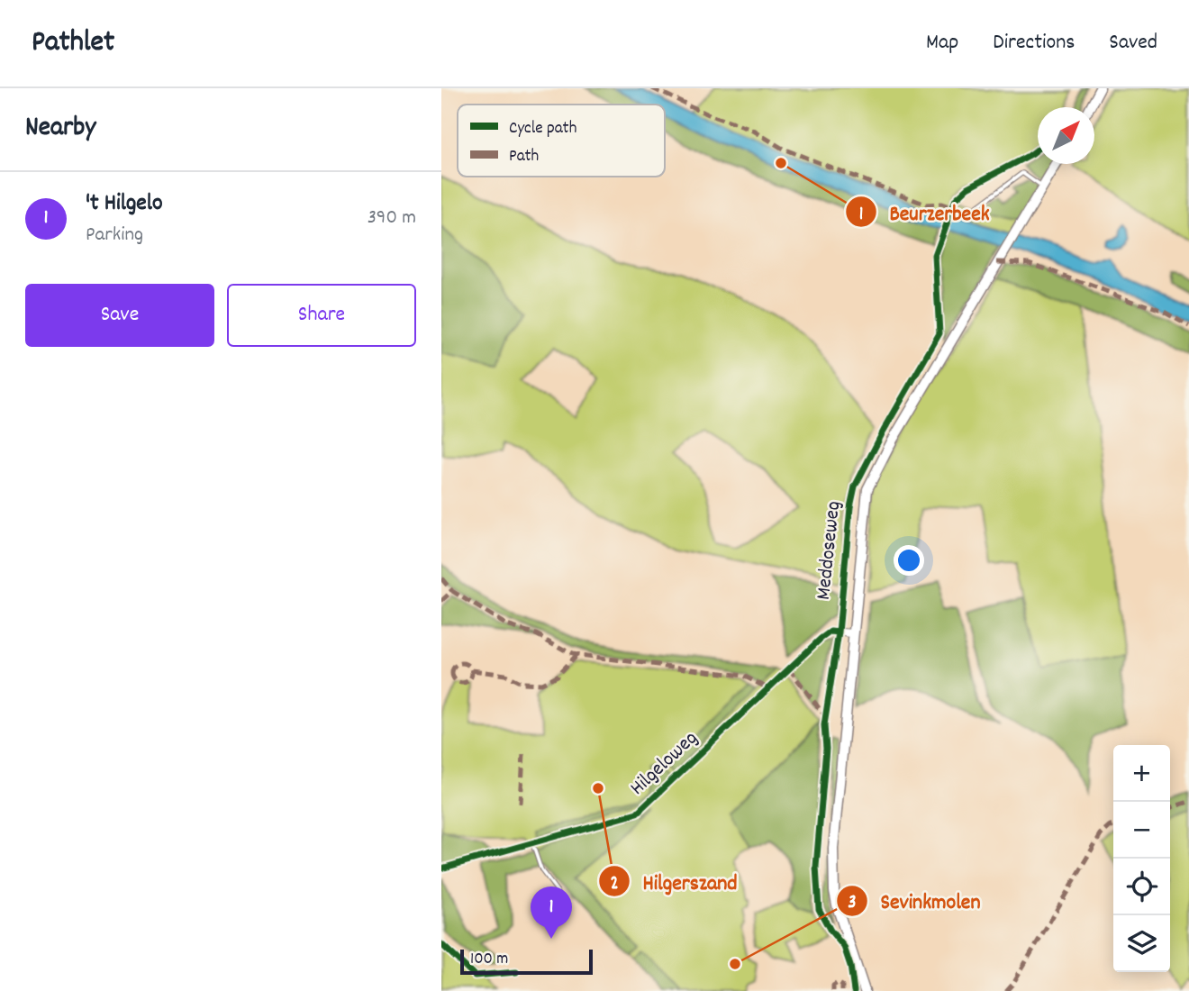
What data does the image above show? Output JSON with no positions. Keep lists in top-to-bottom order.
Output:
{
  "streets": {
    "street": ["Meddoseweg", "Hilgeloweg"]
  },
  "crossings": [
    ["Meddoseweg", "Hilgeloweg"]
  ],
  "places": ["Beurzerbeek", "Hilgerszand", "Sevinkmolen"],
  "legend": ["Cycle path", "Path"],
  "scale_bar": "100 m",
  "north": "top right",
  "page": {
    "header": "Pathlet",
    "nav": ["Map", "Directions", "Saved"],
    "heading": "Nearby",
    "list": [
      {
        "mark": "1",
        "name": "'t Hilgelo",
        "note": "Parking",
        "value": "390 m"
      }
    ],
    "buttons": ["Save", "Share"],
    "map_buttons": ["+", "−"],
    "pins": "1",
    "scale": "100 m"
  }
}
